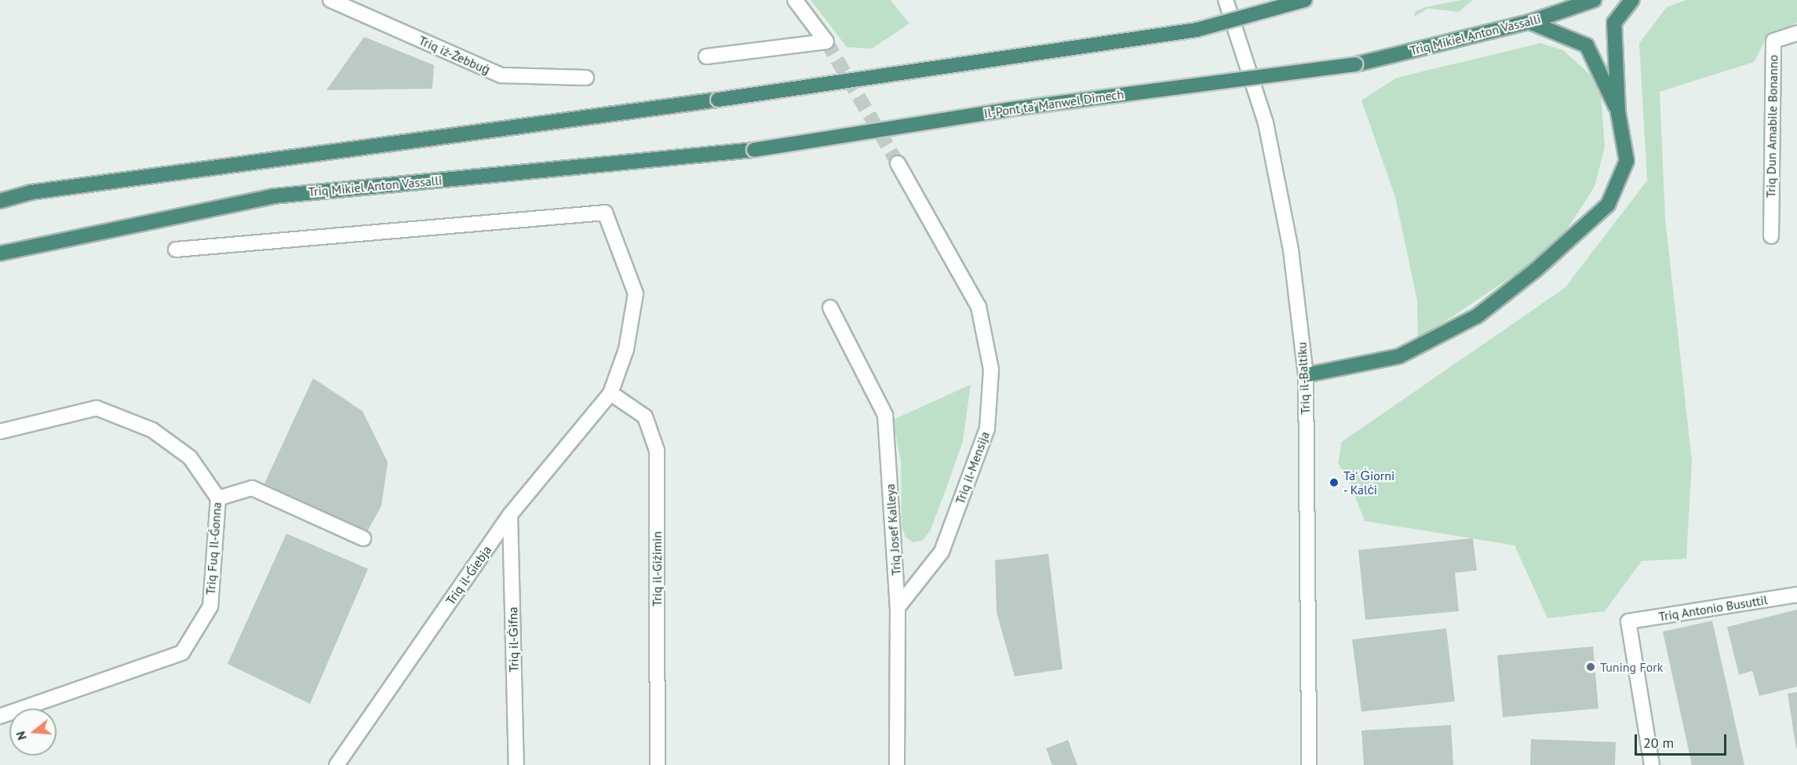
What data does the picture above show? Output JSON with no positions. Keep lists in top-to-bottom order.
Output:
{
  "streets": {
    "highway": ["Triq Mikiel Anton Vassalli", "Il-Pont ta' Manwel Dimech"],
    "street": [
      "Triq iż-Żebbuġ",
      "Triq Dun Amabile Bonanno",
      "Triq il-Baltiku",
      "Triq il-Mensija",
      "Triq Josef Kalleya",
      "Triq Fuq Il-Ǵonna",
      "Triq il-Giżimin",
      "Triq il-Ǵiebja",
      "Triq Antonio Busuttil",
      "Triq il-Ġifna"
    ]
  },
  "crossings": [
    ["Triq Mikiel Anton Vassalli", "Il-Pont ta' Manwel Dimech"],
    ["Triq il-Mensija", "Triq Josef Kalleya"],
    ["Triq il-Giżimin", "Triq il-Ǵiebja"],
    ["Triq il-Ǵiebja", "Triq il-Ġifna"]
  ],
  "places": ["Ta' Ġiorni - Kalċi", "Tuning Fork"],
  "scale_bar": "20 m",
  "north": "left"
}
